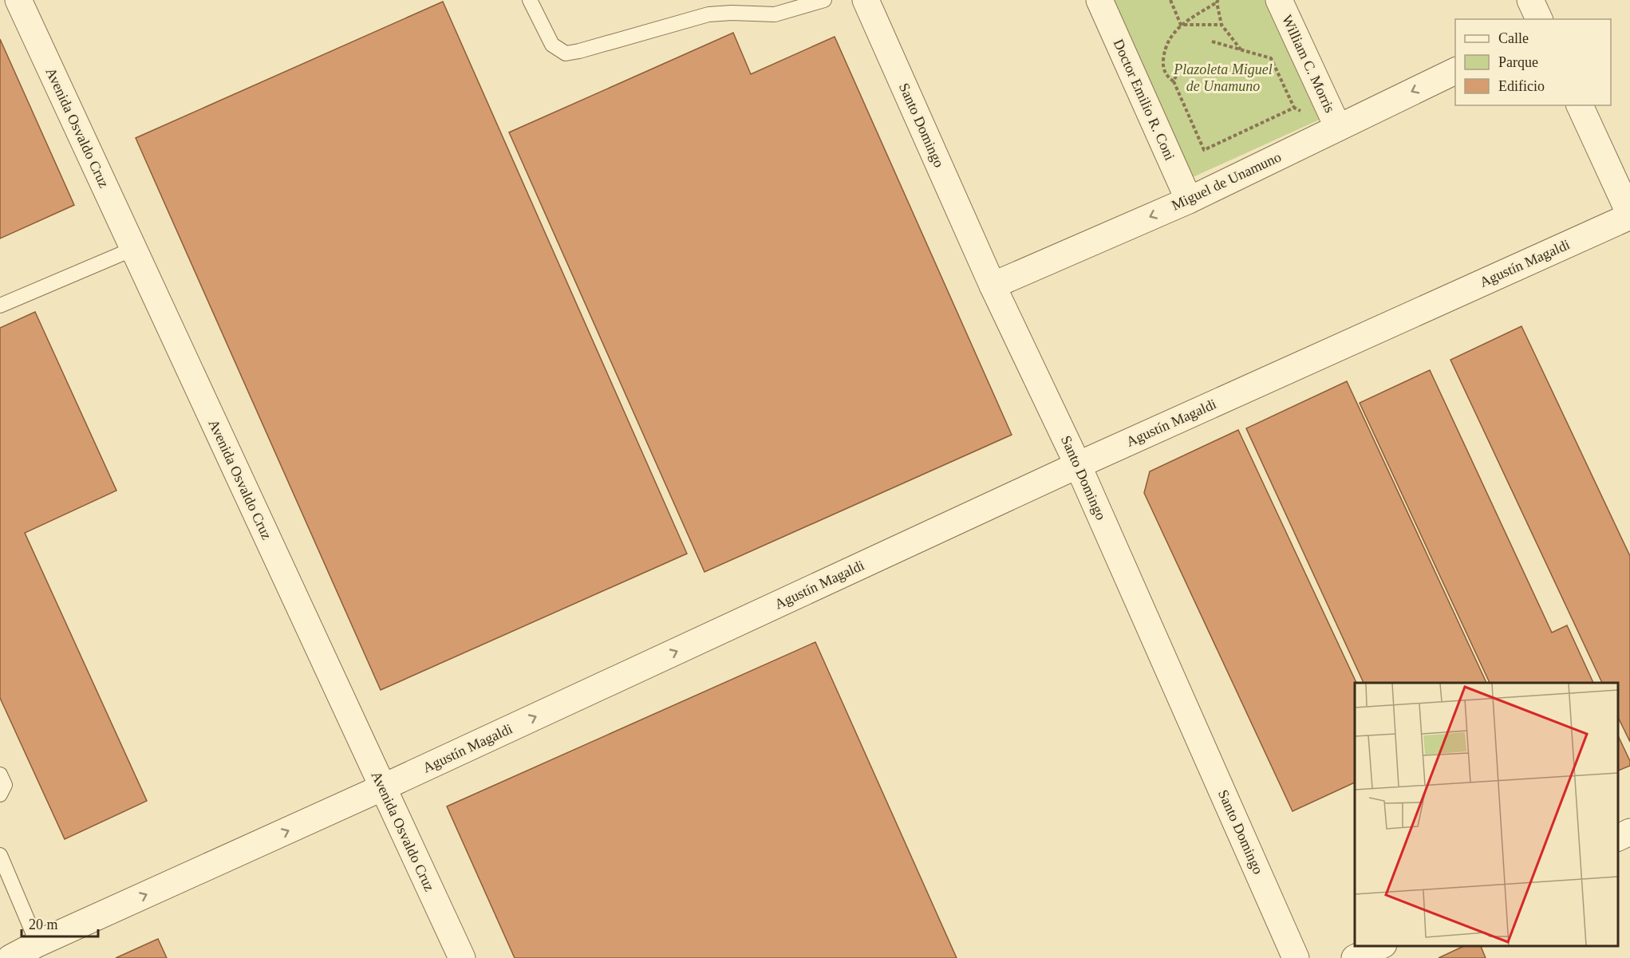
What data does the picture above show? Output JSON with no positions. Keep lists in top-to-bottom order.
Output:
{
  "streets": {
    "street": [
      "William C. Morris",
      "Doctor Emilio R. Coni",
      "Santo Domingo",
      "Avenida Osvaldo Cruz",
      "Miguel de Unamuno",
      "Agustín Magaldi"
    ]
  },
  "crossings": [
    ["William C. Morris", "Miguel de Unamuno"],
    ["Doctor Emilio R. Coni", "Miguel de Unamuno"],
    ["Santo Domingo", "Miguel de Unamuno"],
    ["Santo Domingo", "Agustín Magaldi"],
    ["Avenida Osvaldo Cruz", "Agustín Magaldi"]
  ],
  "one_way": ["Miguel de Unamuno", "Agustín Magaldi"],
  "parks": ["Plazoleta Miguel de Unamuno"],
  "legend": ["Calle", "Parque", "Edificio"],
  "scale_bar": "20 m"
}
